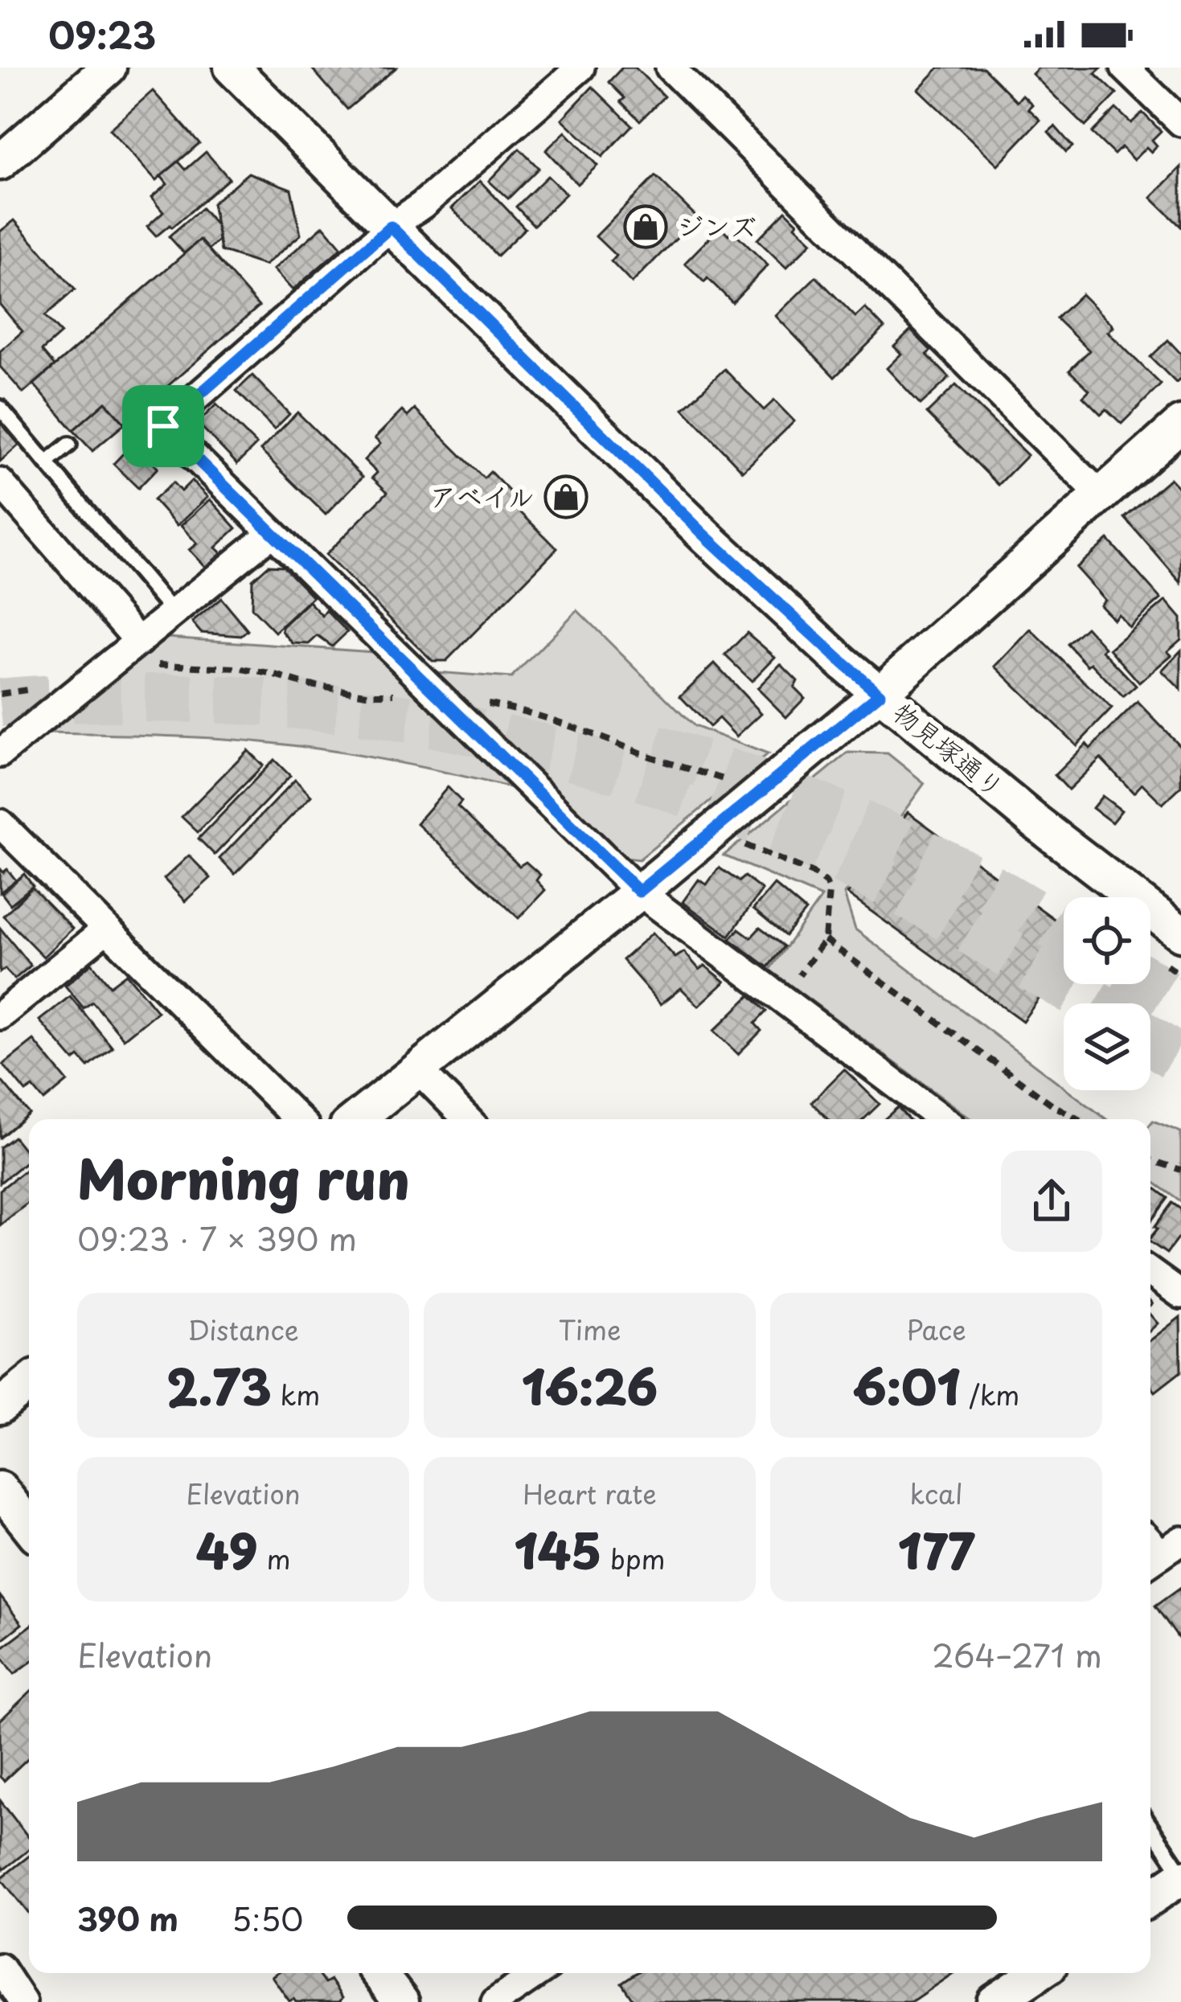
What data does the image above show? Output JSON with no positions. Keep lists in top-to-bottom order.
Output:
{
  "streets": {
    "street": ["物見塚通り"]
  },
  "places": {
    "shop": ["ジンズ", "アベイル"]
  },
  "page": {
    "status": "09:23",
    "heading": ["Morning run", "09:23 · 7 × 390 m"],
    "stats": [
      ["Distance", "2.73 km"],
      ["Time", "16:26"],
      ["Pace", "6:01 /km"],
      ["Elevation", "49 m"],
      ["Heart rate", "145 bpm"],
      ["kcal", "177"]
    ],
    "chart": ["Elevation", "264–271 m"],
    "list": [
      {
        "name": "390 m",
        "note": "5:50"
      }
    ]
  }
}
